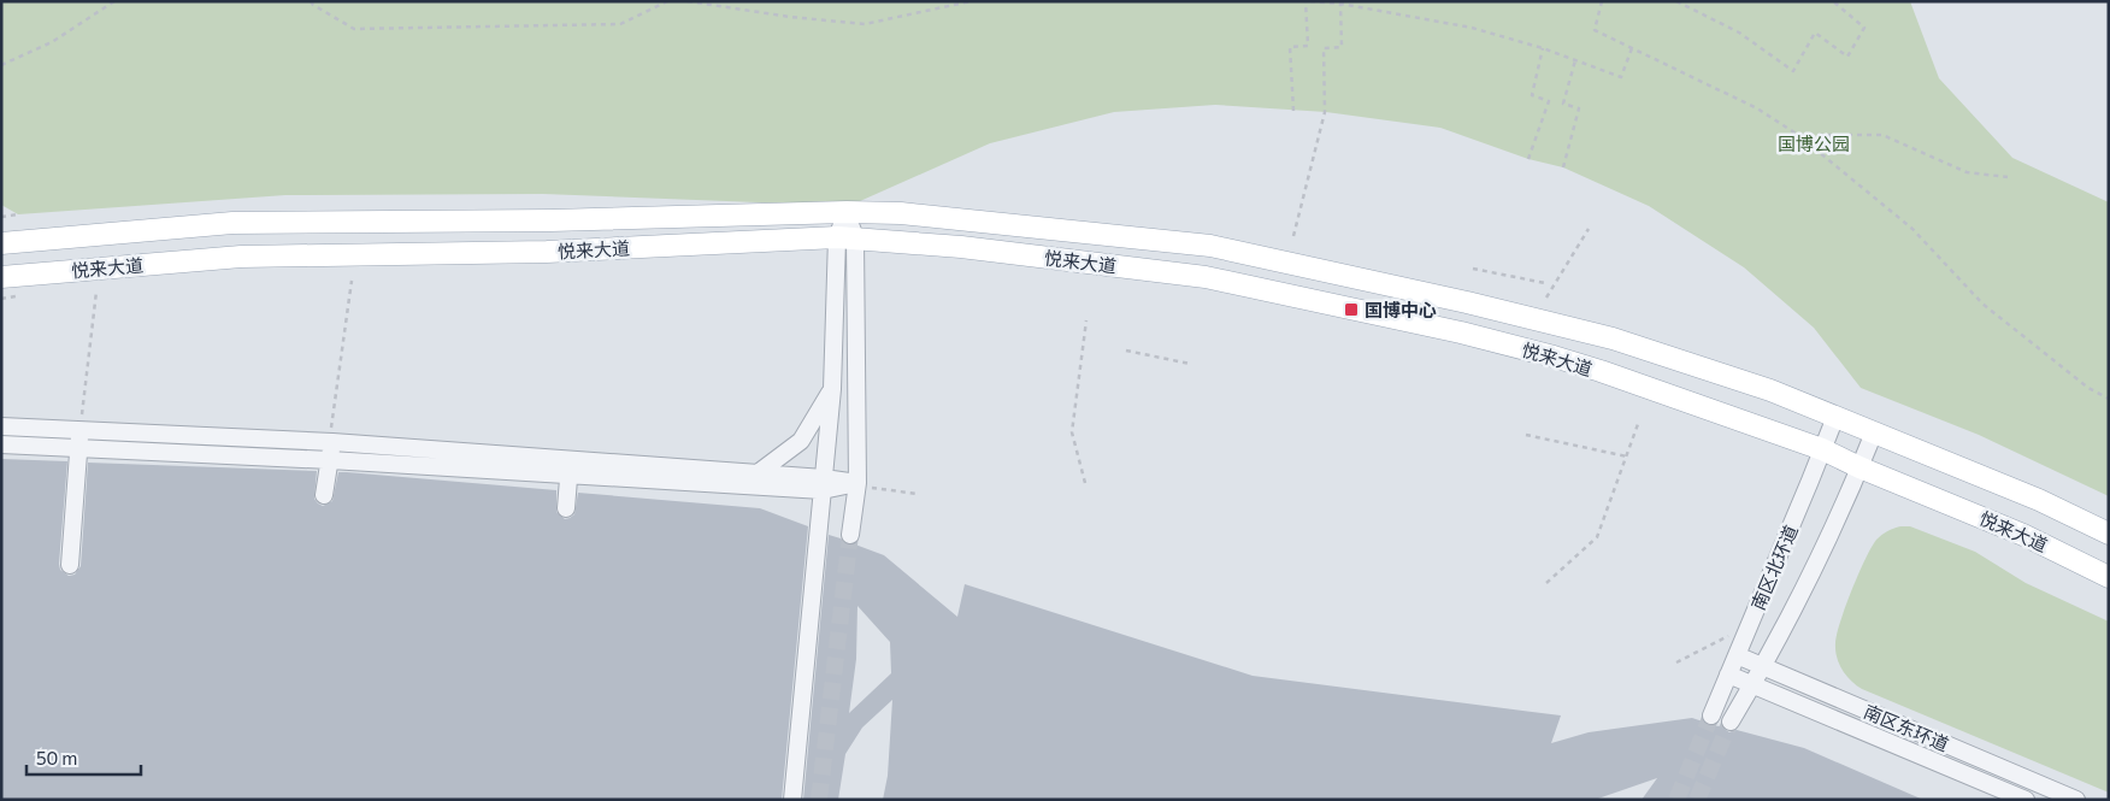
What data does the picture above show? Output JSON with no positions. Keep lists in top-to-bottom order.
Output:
{
  "streets": {
    "main road": ["悦来大道"],
    "street": ["南区北环道", "南区东环道"]
  },
  "crossings": [
    ["悦来大道", "南区北环道"],
    ["南区北环道", "南区东环道"]
  ],
  "parks": ["国博公园"],
  "places": {
    "transit": ["国博中心"]
  },
  "scale_bar": "50 m"
}
